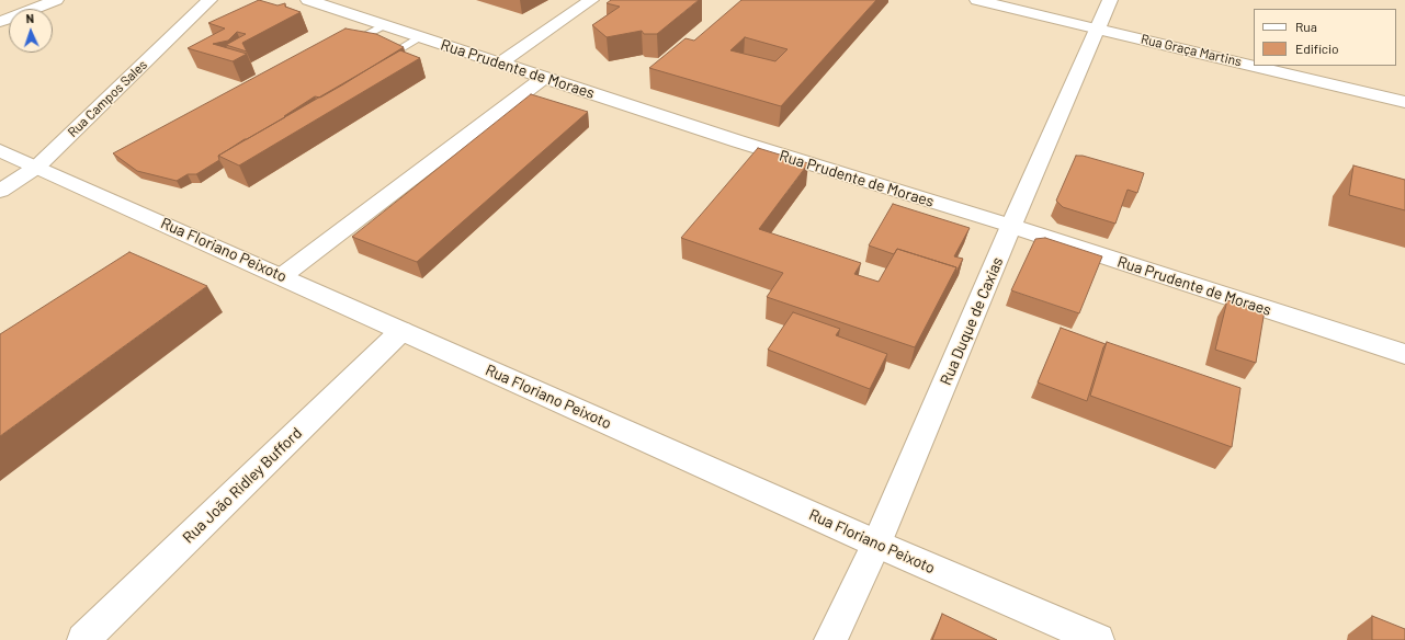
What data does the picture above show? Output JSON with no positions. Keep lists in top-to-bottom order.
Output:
{
  "streets": {
    "street": [
      "Rua Graça Martins",
      "Rua Prudente de Moraes",
      "Rua Campos Sales",
      "Rua Floriano Peixoto",
      "Rua Duque de Caxias",
      "Rua João Ridley Bufford"
    ]
  },
  "crossings": [
    ["Rua Graça Martins", "Rua Duque de Caxias"],
    ["Rua Prudente de Moraes", "Rua Duque de Caxias"],
    ["Rua Campos Sales", "Rua Floriano Peixoto"],
    ["Rua Floriano Peixoto", "Rua Duque de Caxias"],
    ["Rua Floriano Peixoto", "Rua João Ridley Bufford"]
  ],
  "legend": ["Rua", "Edifício"],
  "north": "top"
}
